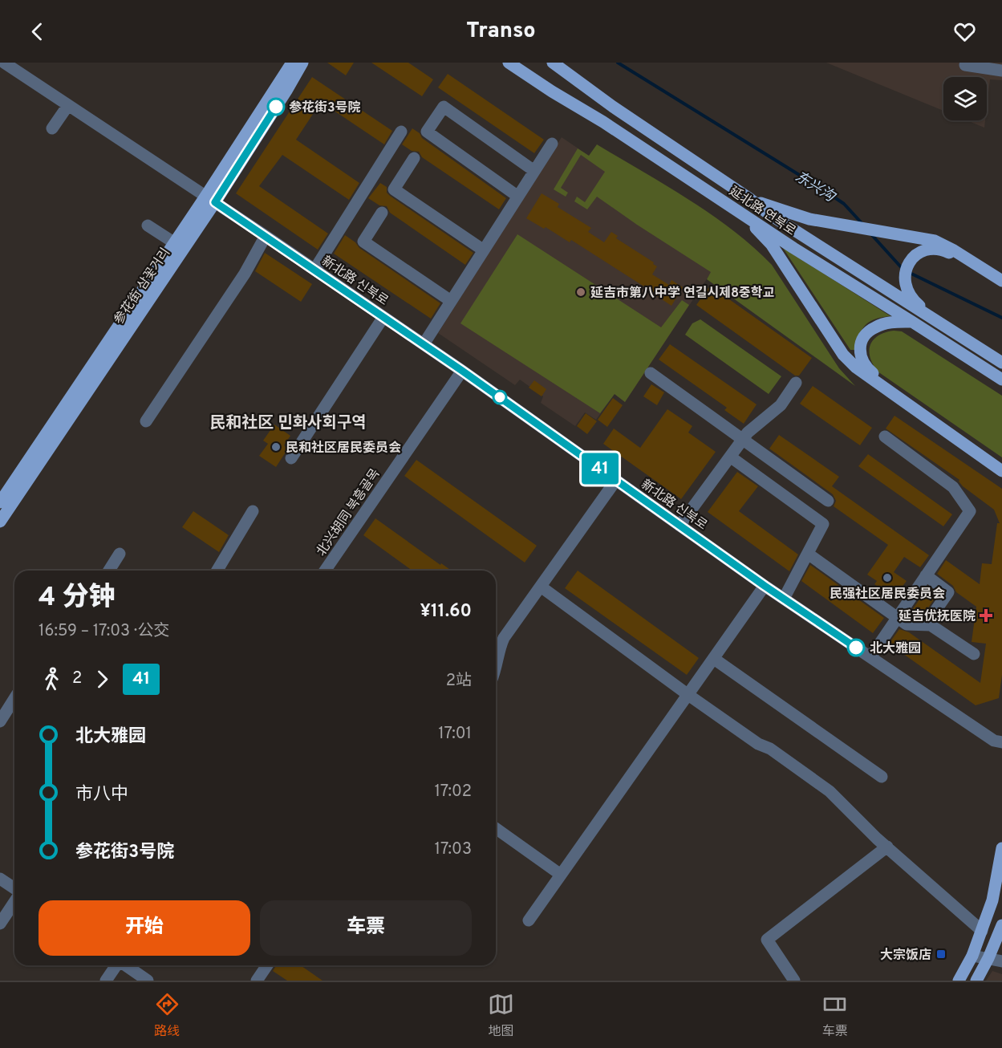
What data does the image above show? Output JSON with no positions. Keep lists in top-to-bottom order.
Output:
{
  "streets": {
    "main road": ["延北路 연북로", "参花街 삼꽃거리"],
    "street": ["新北路 신북로", "北兴胡同 북흥골목"]
  },
  "crossings": [
    ["新北路 신북로", "参花街 삼꽃거리"],
    ["新北路 신북로", "北兴胡同 북흥골목"]
  ],
  "districts": ["民和社区 민화사회구역"],
  "water": ["东兴沟"],
  "places": {
    "other": [
      "参花街3号院",
      "延吉市第八中学 연길시제8중학교",
      "民和社区居民委员会",
      "民强社区居民委员会",
      "北大雅园"
    ],
    "health": ["延吉优抚医院"],
    "transit": ["大宗饭店"]
  },
  "lines": ["bus line 41"],
  "page": {
    "header": "Transo",
    "on_map": "41",
    "heading": ["4 分钟", "16:59 – 17:03 · 公交", "¥11.60"],
    "legs": ["2", "41", "2站"],
    "list": [
      {
        "name": "北大雅园",
        "value": "17:01"
      },
      {
        "name": "市八中",
        "value": "17:02"
      },
      {
        "name": "参花街3号院",
        "value": "17:03"
      }
    ],
    "buttons": ["开始", "车票"],
    "tabs": ["路线", "地图", "车票"]
  }
}
